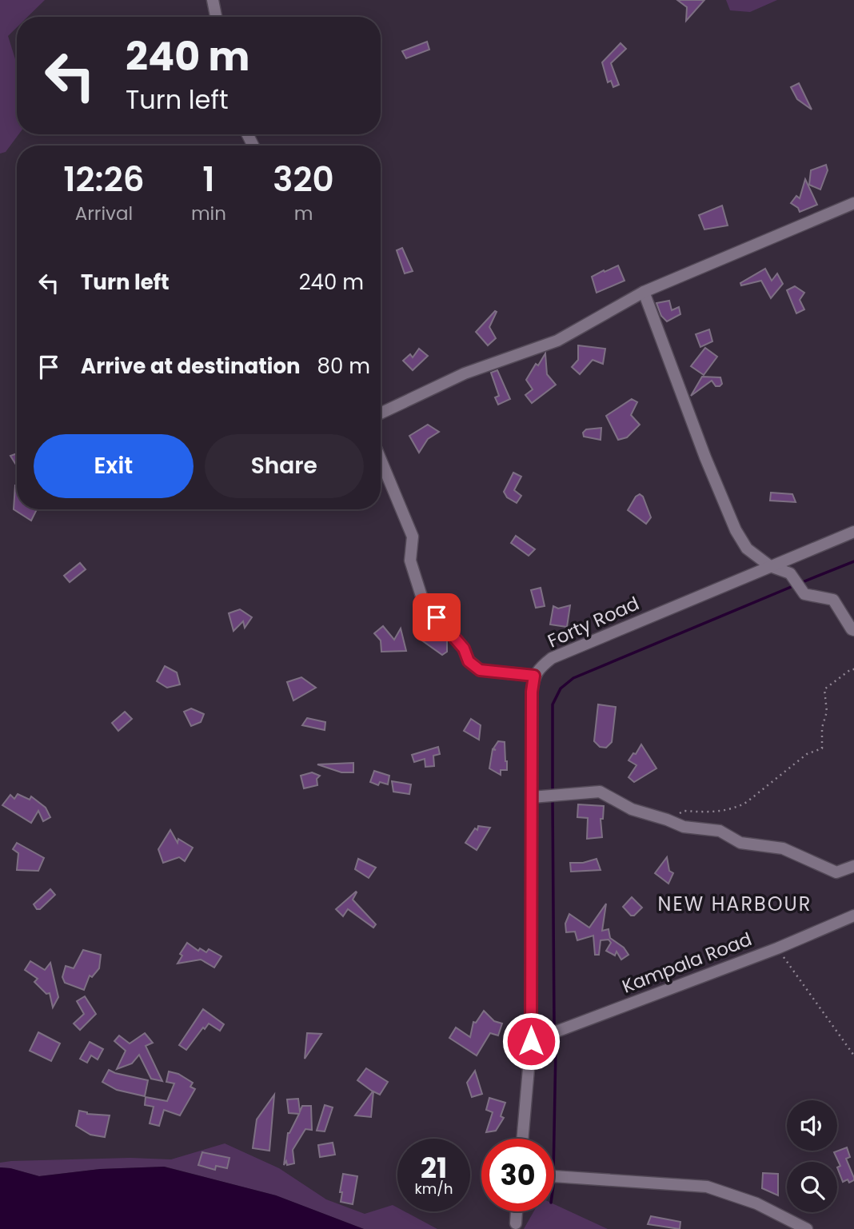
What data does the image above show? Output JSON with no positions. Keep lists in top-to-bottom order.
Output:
{
  "streets": {
    "street": ["Forty Road", "Kampala Road"]
  },
  "districts": ["NEW HARBOUR"],
  "page": {
    "turn": ["240 m", "Turn left"],
    "eta": [
      "12:26",
      "Arrival",
      "1",
      "min",
      "320",
      "m"
    ],
    "list": [
      {
        "name": "Turn left",
        "value": "240 m"
      },
      {
        "name": "Arrive at destination",
        "value": "80 m"
      }
    ],
    "buttons": ["Exit", "Share"],
    "speed": "21 km/h",
    "limit": "30"
  }
}
